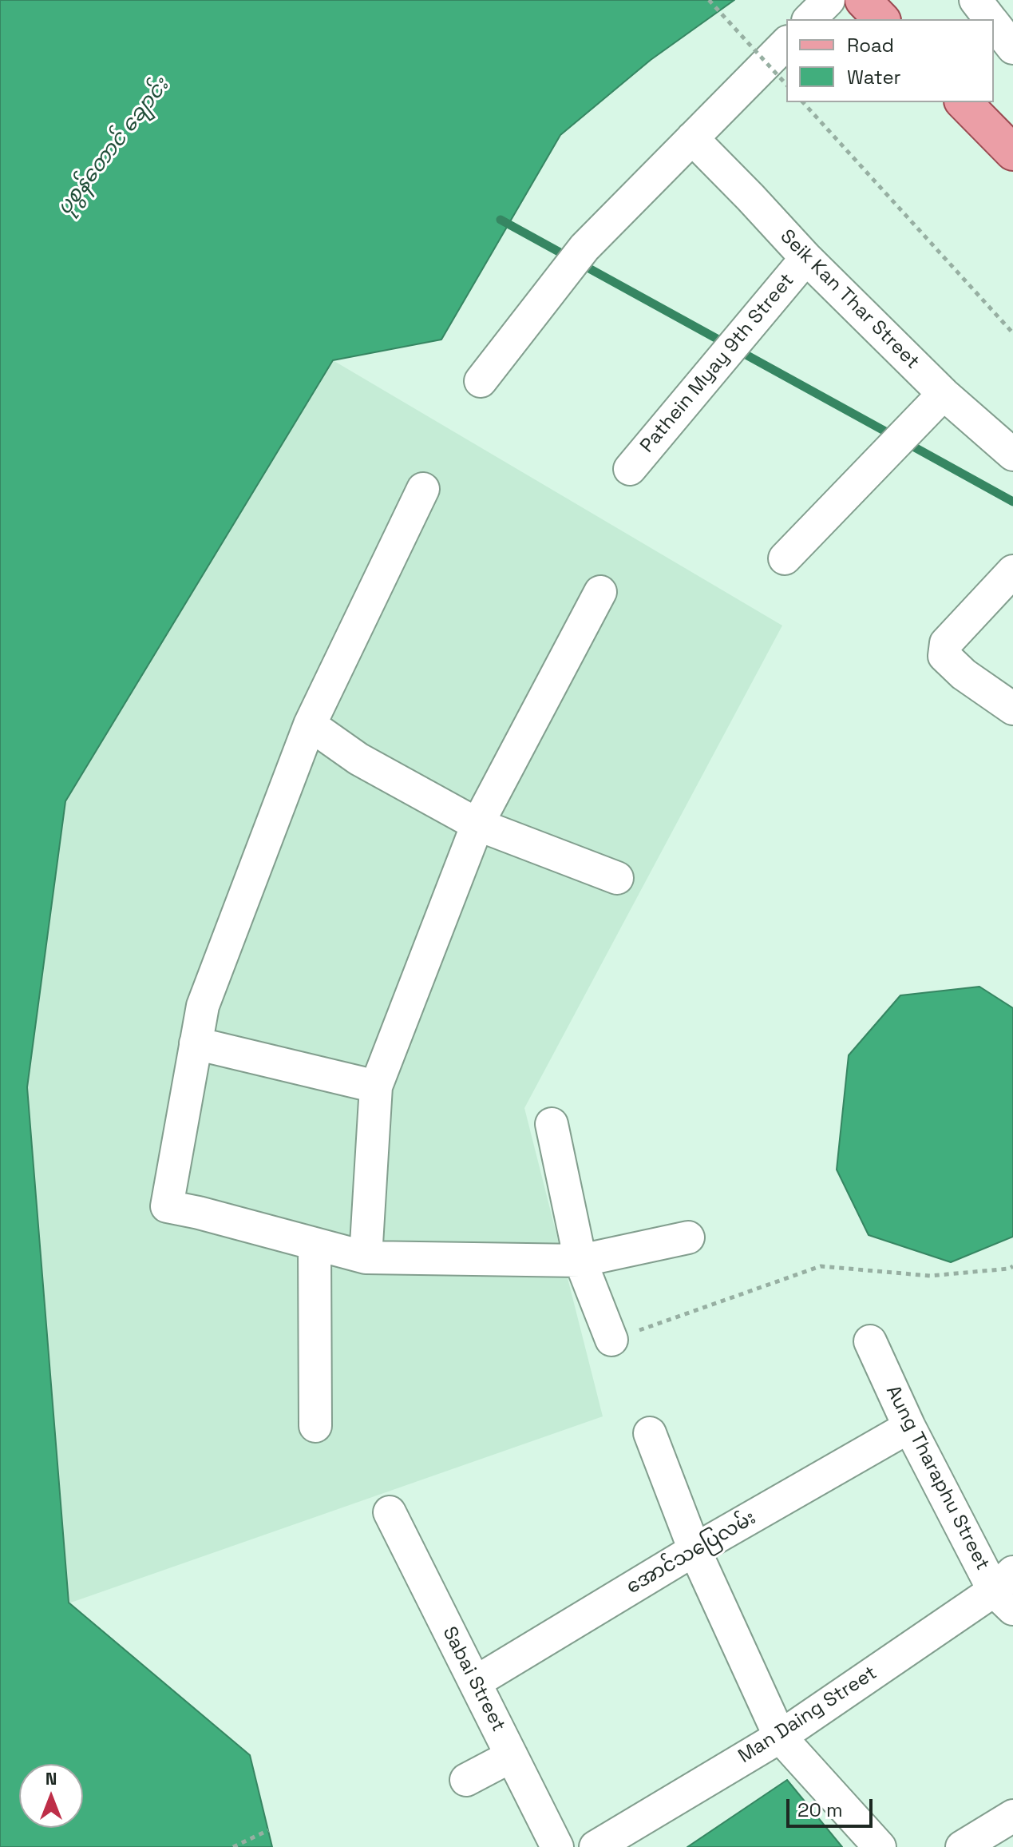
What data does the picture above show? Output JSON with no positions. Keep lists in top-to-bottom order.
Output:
{
  "streets": {
    "street": [
      "Seik Kan Thar Street",
      "Pathein Myay 9th Street",
      "Aung Tharaphu Street",
      "အောင်သပြေလမ်း",
      "Sabai Street",
      "Man Daing Street"
    ]
  },
  "crossings": [
    ["Seik Kan Thar Street", "Pathein Myay 9th Street"],
    ["Aung Tharaphu Street", "အောင်သပြေလမ်း"],
    ["Aung Tharaphu Street", "Man Daing Street"],
    ["အောင်သပြေလမ်း", "Sabai Street"]
  ],
  "water": ["ပုစွန်တောင် ချောင်း"],
  "legend": ["Road", "Water"],
  "scale_bar": "20 m",
  "north": "top"
}
